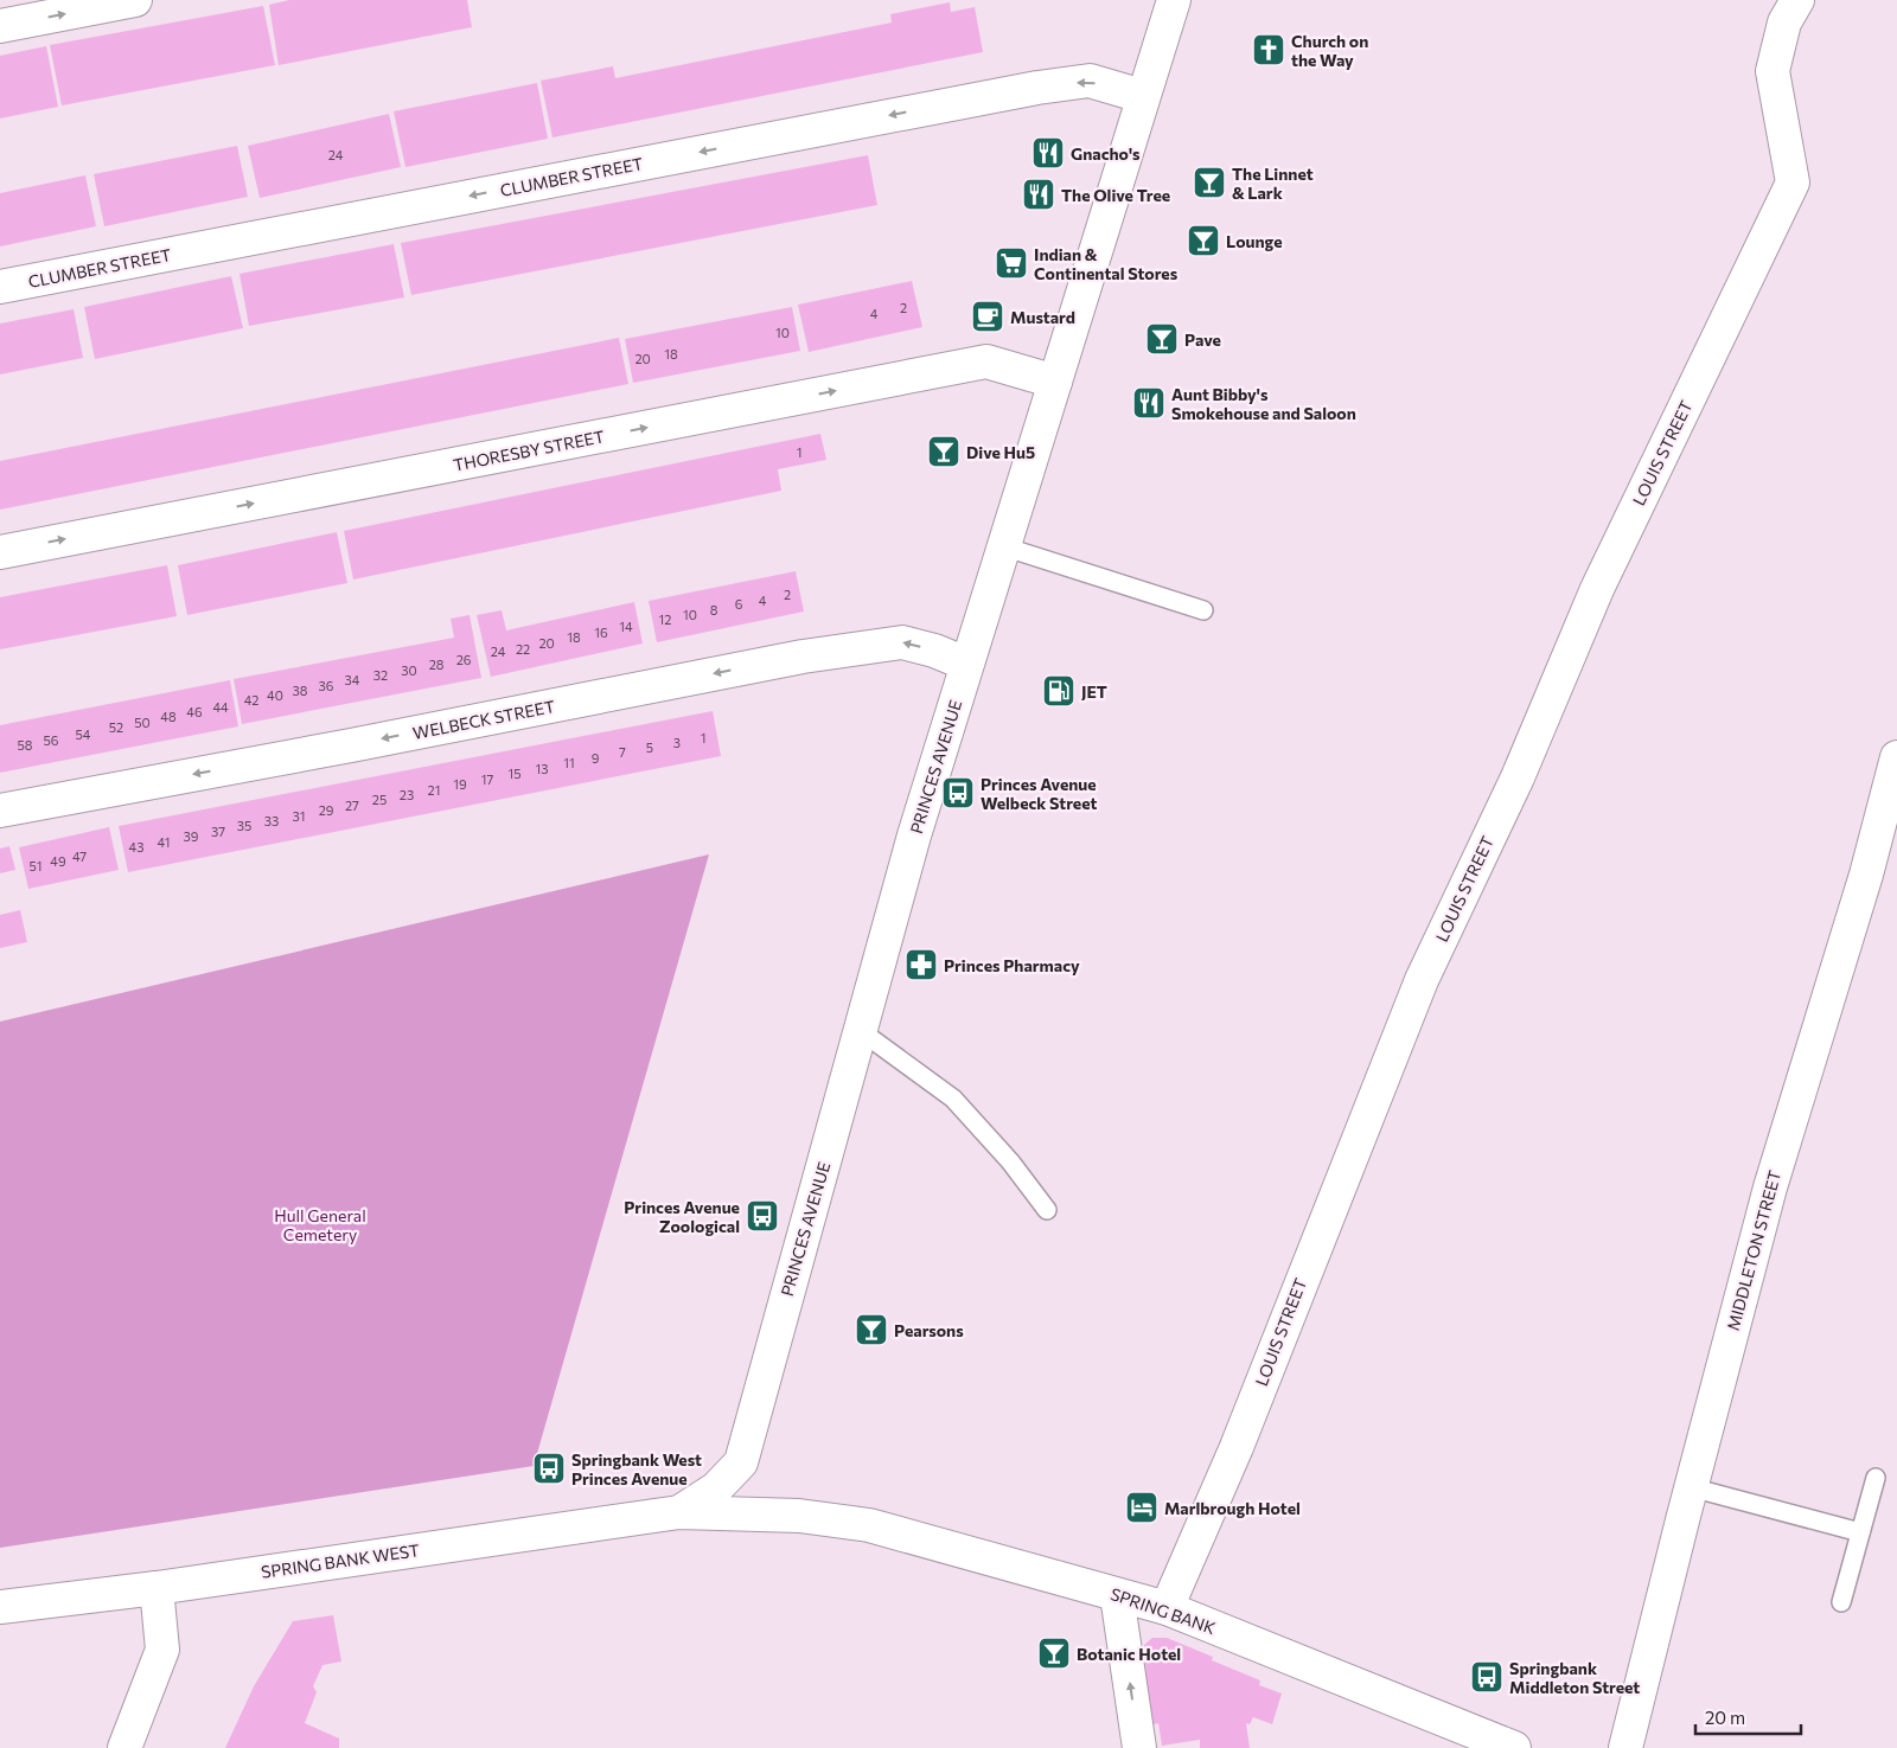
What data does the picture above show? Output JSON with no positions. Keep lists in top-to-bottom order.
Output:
{
  "streets": {
    "street": [
      "CLUMBER STREET",
      "THORESBY STREET",
      "LOUIS STREET",
      "WELBECK STREET",
      "PRINCES AVENUE",
      "MIDDLETON STREET",
      "SPRING BANK WEST",
      "SPRING BANK"
    ]
  },
  "crossings": [
    ["CLUMBER STREET", "PRINCES AVENUE"],
    ["THORESBY STREET", "PRINCES AVENUE"],
    ["LOUIS STREET", "SPRING BANK"],
    ["WELBECK STREET", "PRINCES AVENUE"],
    ["PRINCES AVENUE", "SPRING BANK WEST"],
    ["PRINCES AVENUE", "SPRING BANK"],
    ["SPRING BANK WEST", "SPRING BANK"]
  ],
  "one_way": ["CLUMBER STREET", "THORESBY STREET", "WELBECK STREET"],
  "parks": ["Hull General Cemetery"],
  "places": {
    "church": ["Church on the Way"],
    "restaurant": ["Gnacho's", "The Olive Tree", "Aunt Bibby's Smokehouse and Saloon"],
    "bar": [
      "The Linnet & Lark",
      "Lounge",
      "Pave",
      "Dive Hu5",
      "Pearsons",
      "Botanic Hotel"
    ],
    "supermarket": ["Indian & Continental Stores"],
    "cafe": ["Mustard"],
    "fuel station": ["JET"],
    "bus stop": [
      "Princes Avenue Welbeck Street",
      "Princes Avenue Zoological",
      "Springbank West Princes Avenue",
      "Springbank Middleton Street"
    ],
    "pharmacy": ["Princes Pharmacy"],
    "hotel": ["Marlbrough Hotel"]
  },
  "house_numbers": [
    "24",
    "2",
    "4",
    "10",
    "18",
    "20",
    "1",
    "2",
    "4",
    "6",
    "8",
    "10",
    "12",
    "14",
    "16",
    "18",
    "20",
    "22",
    "24",
    "26",
    "28",
    "30",
    "32",
    "34",
    "36",
    "38",
    "40",
    "42",
    "44",
    "46",
    "48",
    "50",
    "52",
    "54",
    "1",
    "56",
    "3",
    "58",
    "5",
    "7",
    "9",
    "11",
    "13",
    "15",
    "17",
    "19",
    "21",
    "23",
    "25",
    "27",
    "29",
    "31",
    "33",
    "35",
    "37",
    "39",
    "41",
    "43",
    "47",
    "49",
    "51"
  ],
  "scale_bar": "20 m"
}
